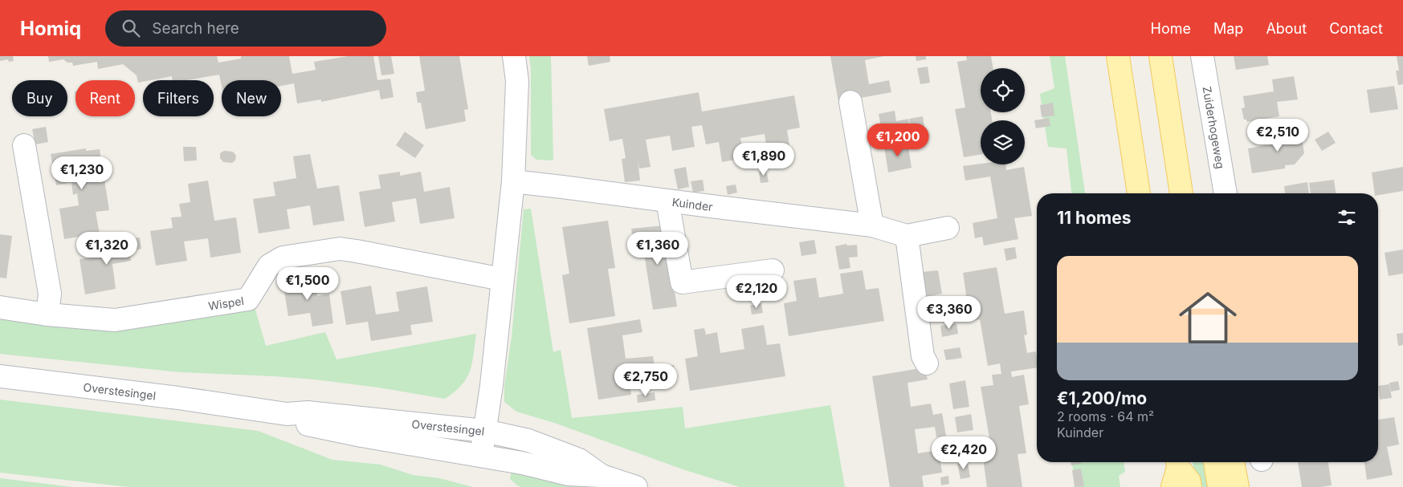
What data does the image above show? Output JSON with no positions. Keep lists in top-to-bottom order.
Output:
{
  "streets": {
    "street": [
      "Zuiderhogeweg",
      "Kuinder",
      "Wispel",
      "Overstesingel"
    ]
  },
  "page": {
    "header": "Homiq",
    "search": "Search here",
    "nav": [
      "Home",
      "Map",
      "About",
      "Contact"
    ],
    "chip": [
      "Buy",
      "Rent",
      "Filters",
      "New"
    ],
    "price": [
      "€2,510",
      "€1,200",
      "€1,890",
      "€1,230",
      "€1,320",
      "€1,360",
      "€1,500",
      "€2,120",
      "€3,360",
      "€2,750",
      "€2,420"
    ],
    "heading": "11 homes",
    "list": [
      {
        "name": "€1,200/mo",
        "note": "2 rooms · 64 m² · Kuinder"
      }
    ]
  }
}
